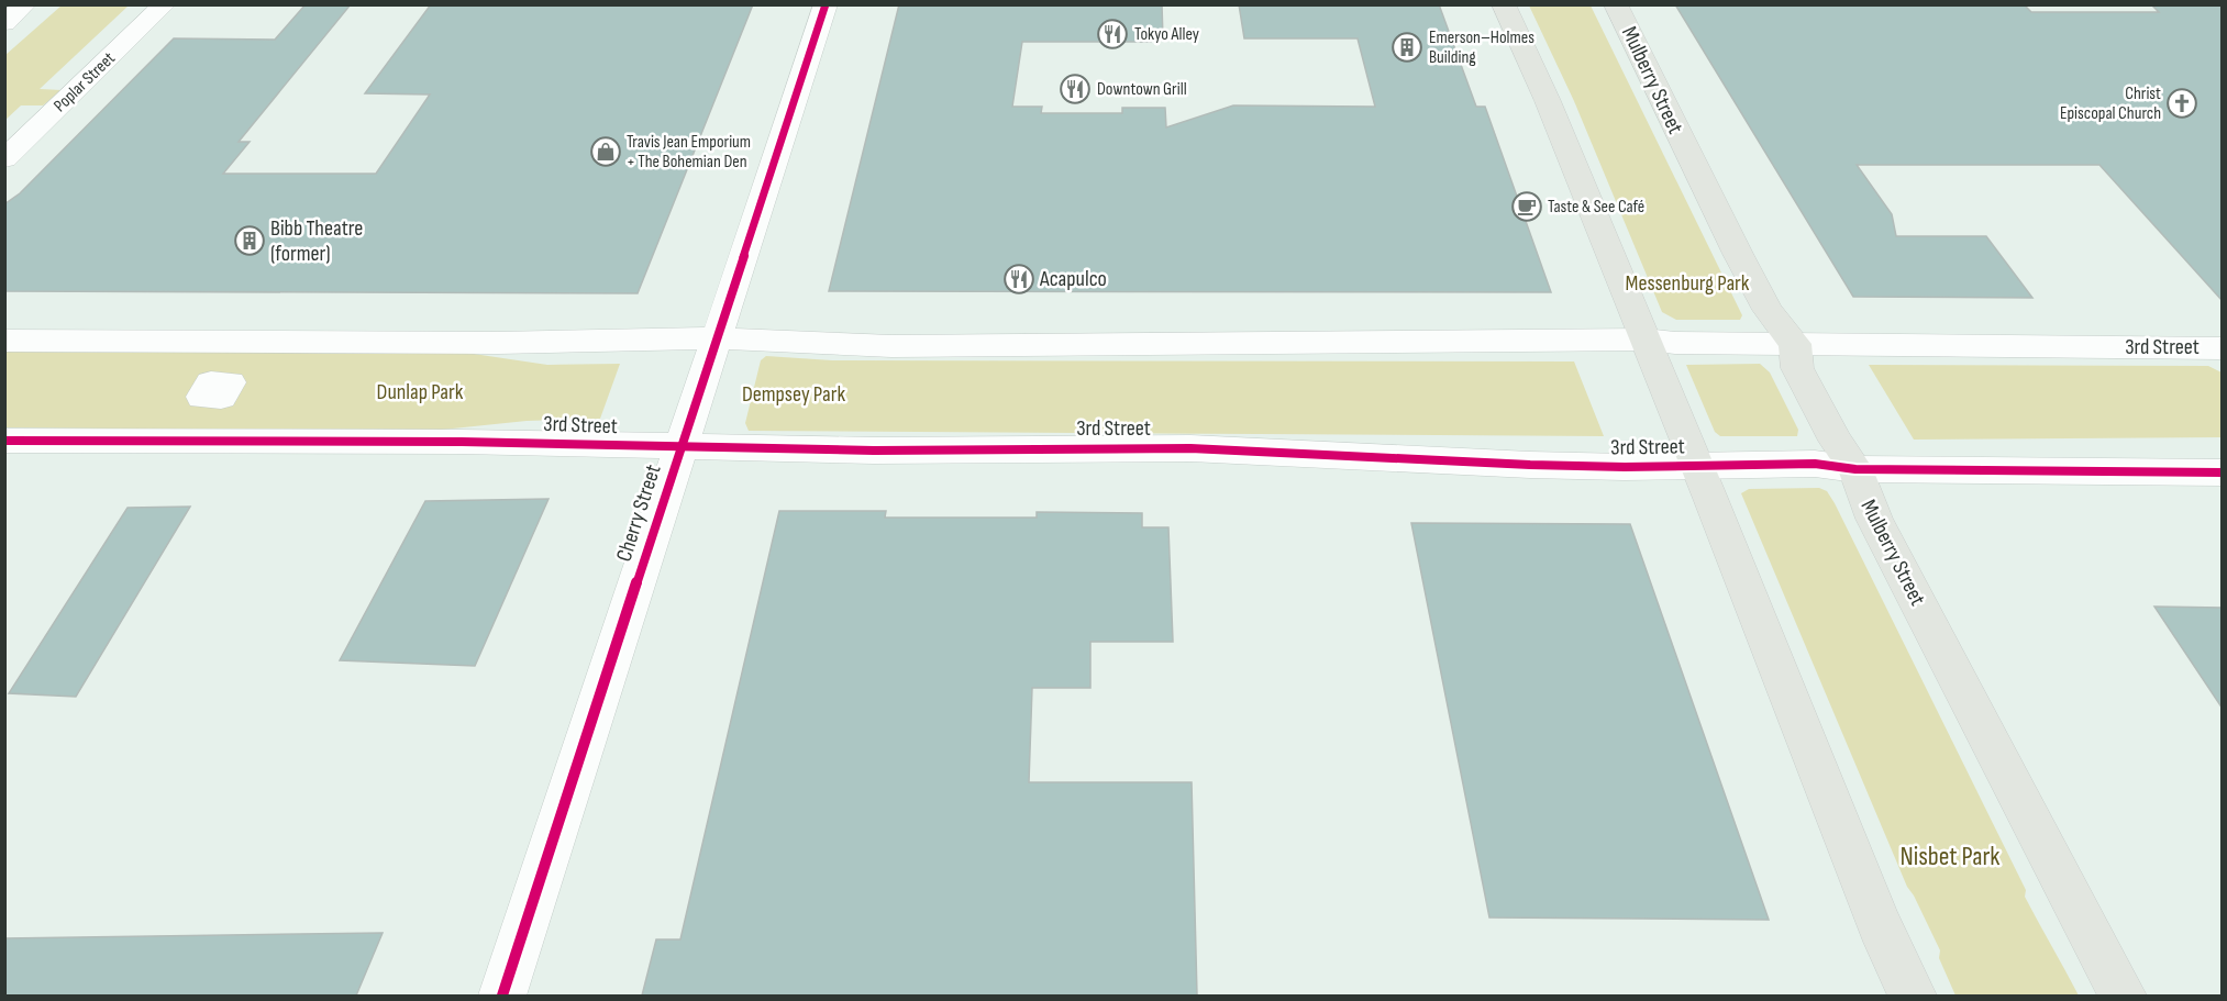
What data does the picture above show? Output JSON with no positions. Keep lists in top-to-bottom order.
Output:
{
  "streets": {
    "main road": ["Mulberry Street"],
    "street": ["Poplar Street", "3rd Street", "Cherry Street"]
  },
  "crossings": [
    ["Mulberry Street", "3rd Street"],
    ["3rd Street", "Cherry Street"]
  ],
  "parks": [
    "Messenburg Park",
    "Dunlap Park",
    "Dempsey Park",
    "Nisbet Park"
  ],
  "places": {
    "restaurant": ["Tokyo Alley", "Downtown Grill", "Acapulco"],
    "building": ["Emerson–Holmes Building", "Bibb Theatre (former)"],
    "church": ["Christ Episcopal Church"],
    "shop": ["Travis Jean Emporium + The Bohemian Den"],
    "cafe": ["Taste & See Café"]
  }
}
